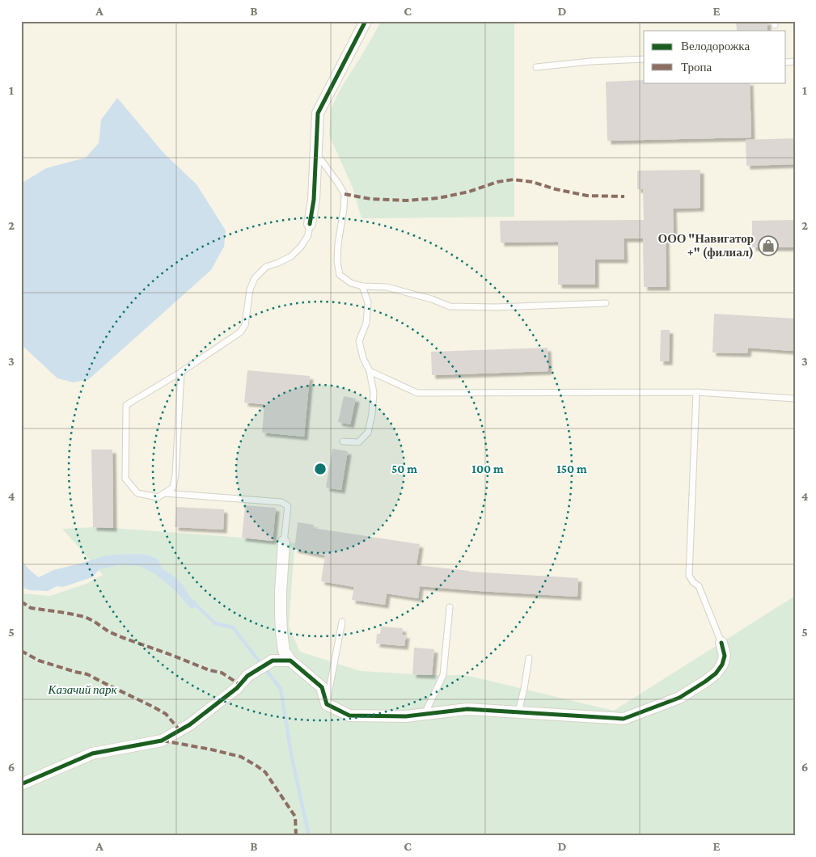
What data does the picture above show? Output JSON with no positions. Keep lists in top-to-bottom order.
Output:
{
  "parks": ["Казачий парк"],
  "places": {
    "shop": ["ООО \"Навигатор +\" (филиал)"]
  },
  "legend": ["Велодорожка", "Тропа"],
  "grid": {
    "columns": [
      "A",
      "B",
      "C",
      "D",
      "E"
    ],
    "rows": [
      "1",
      "2",
      "3",
      "4",
      "5",
      "6"
    ]
  },
  "rings": ["50 m", "100 m", "150 m"]
}
